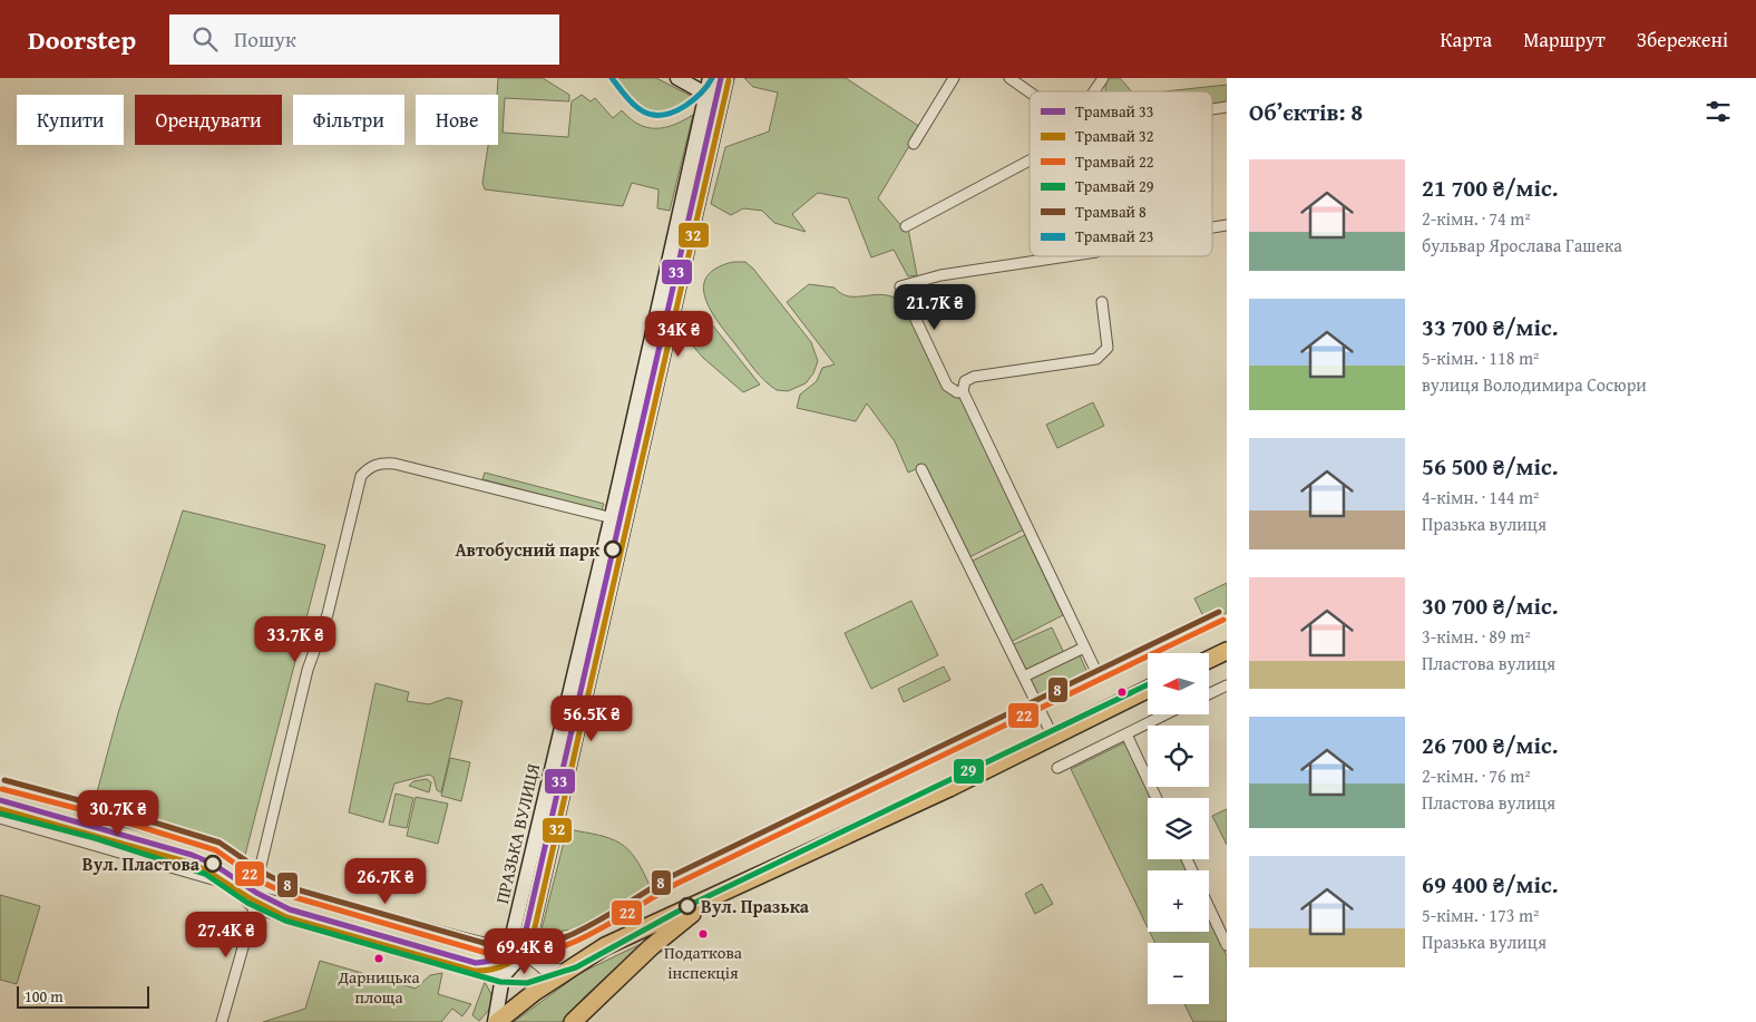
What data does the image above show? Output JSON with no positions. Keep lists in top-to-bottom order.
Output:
{
  "streets": {
    "street": ["ПРАЗЬКА ВУЛИЦЯ"]
  },
  "places": [
    "Автобусний парк",
    "Вул. Пластова",
    "Вул. Празька",
    "Податкова інспекція",
    "Дарницька площа"
  ],
  "lines": [
    "tram line 33",
    "tram line 23",
    "tram line 32",
    "tram line 8",
    "tram line 22",
    "tram line 29"
  ],
  "legend": [
    "Трамвай 33",
    "Трамвай 32",
    "Трамвай 22",
    "Трамвай 29",
    "Трамвай 8",
    "Трамвай 23"
  ],
  "scale_bar": "100 m",
  "north": "left",
  "page": {
    "header": "Doorstep",
    "search": "Пошук",
    "nav": ["Карта", "Маршрут", "Збережені"],
    "heading": "Об’єктів: 8",
    "chip": [
      "Купити",
      "Орендувати",
      "Фільтри",
      "Нове"
    ],
    "list": [
      {
        "name": "21 700 ₴/міс.",
        "note": "2-кімн. · 74 m² · бульвар Ярослава Гашека"
      },
      {
        "name": "33 700 ₴/міс.",
        "note": "5-кімн. · 118 m² · вулиця Володимира Сосюри"
      },
      {
        "name": "56 500 ₴/міс.",
        "note": "4-кімн. · 144 m² · Празька вулиця"
      },
      {
        "name": "30 700 ₴/міс.",
        "note": "3-кімн. · 89 m² · Пластова вулиця"
      },
      {
        "name": "26 700 ₴/міс.",
        "note": "2-кімн. · 76 m² · Пластова вулиця"
      },
      {
        "name": "69 400 ₴/міс.",
        "note": "5-кімн. · 173 m² · Празька вулиця"
      }
    ],
    "price": [
      "21.7K ₴",
      "34K ₴",
      "33.7K ₴",
      "56.5K ₴",
      "30.7K ₴",
      "26.7K ₴",
      "27.4K ₴",
      "69.4K ₴"
    ],
    "map_buttons": ["+", "−"],
    "scale": "100 m"
  }
}
